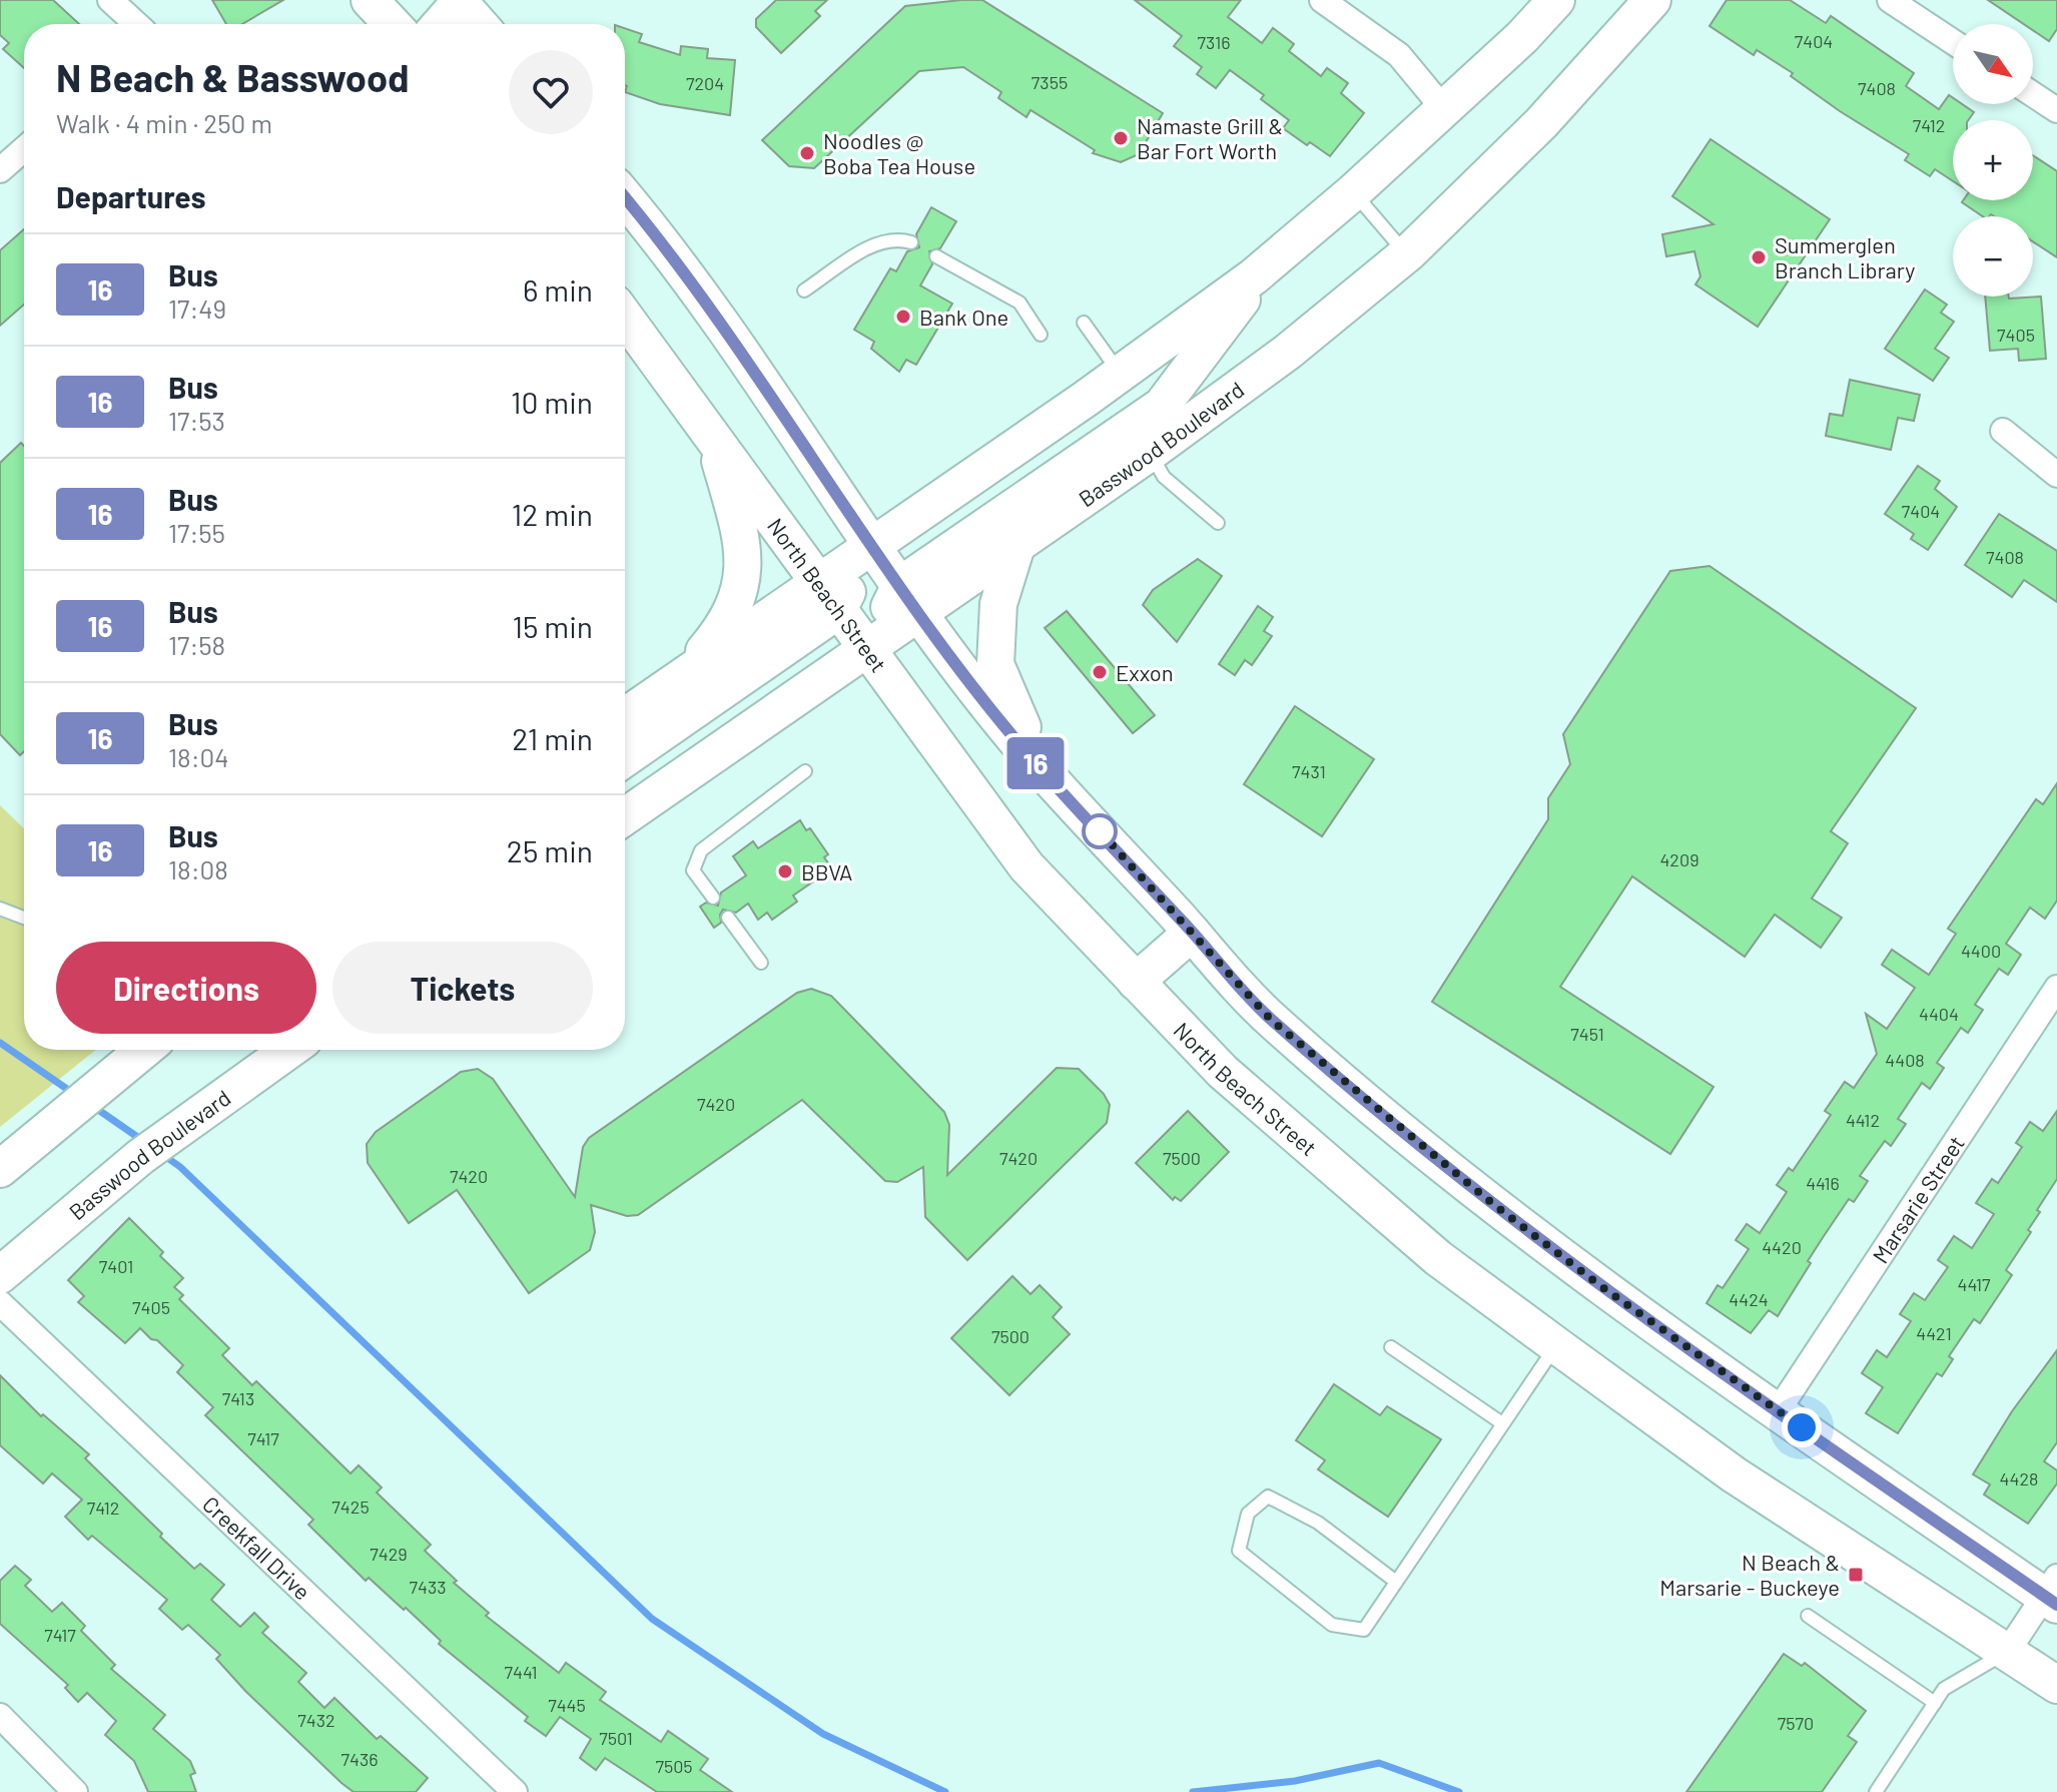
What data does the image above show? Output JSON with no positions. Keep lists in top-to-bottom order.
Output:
{
  "streets": {
    "main road": ["Basswood Boulevard", "North Beach Street"],
    "street": ["Marsarie Street", "Creekfall Drive"]
  },
  "crossings": [
    ["Basswood Boulevard", "North Beach Street"]
  ],
  "places": {
    "other": [
      "Namaste Grill & Bar Fort Worth",
      "Noodles @ Boba Tea House",
      "Summerglen Branch Library",
      "Bank One",
      "Exxon",
      "BBVA"
    ],
    "transit": ["N Beach & Marsarie - Buckeye"]
  },
  "lines": ["bus line 16"],
  "house_numbers": [
    "7404",
    "7316",
    "7355",
    "7204",
    "7408",
    "7412",
    "7405",
    "7404",
    "7408",
    "7431",
    "4209",
    "4400",
    "4404",
    "7451",
    "4408",
    "7420",
    "4412",
    "7420",
    "7500",
    "7420",
    "4416",
    "4420",
    "7401",
    "4417",
    "4424",
    "7405",
    "4421",
    "7500",
    "7413",
    "7417",
    "4428",
    "7425",
    "7412",
    "7429",
    "7433",
    "7417",
    "7441",
    "7445",
    "7432",
    "7570",
    "7501",
    "7436",
    "7505"
  ],
  "north": "bottom right",
  "page": {
    "on_map": "16",
    "map_buttons": ["+", "−"],
    "heading": [
      ["N Beach & Basswood", "Walk · 4 min · 250 m"],
      "Departures"
    ],
    "list": [
      {
        "mark": "16",
        "name": "Bus",
        "note": "17:49",
        "value": "6 min"
      },
      {
        "mark": "16",
        "name": "Bus",
        "note": "17:53",
        "value": "10 min"
      },
      {
        "mark": "16",
        "name": "Bus",
        "note": "17:55",
        "value": "12 min"
      },
      {
        "mark": "16",
        "name": "Bus",
        "note": "17:58",
        "value": "15 min"
      },
      {
        "mark": "16",
        "name": "Bus",
        "note": "18:04",
        "value": "21 min"
      },
      {
        "mark": "16",
        "name": "Bus",
        "note": "18:08",
        "value": "25 min"
      }
    ],
    "buttons": ["Directions", "Tickets"]
  }
}
